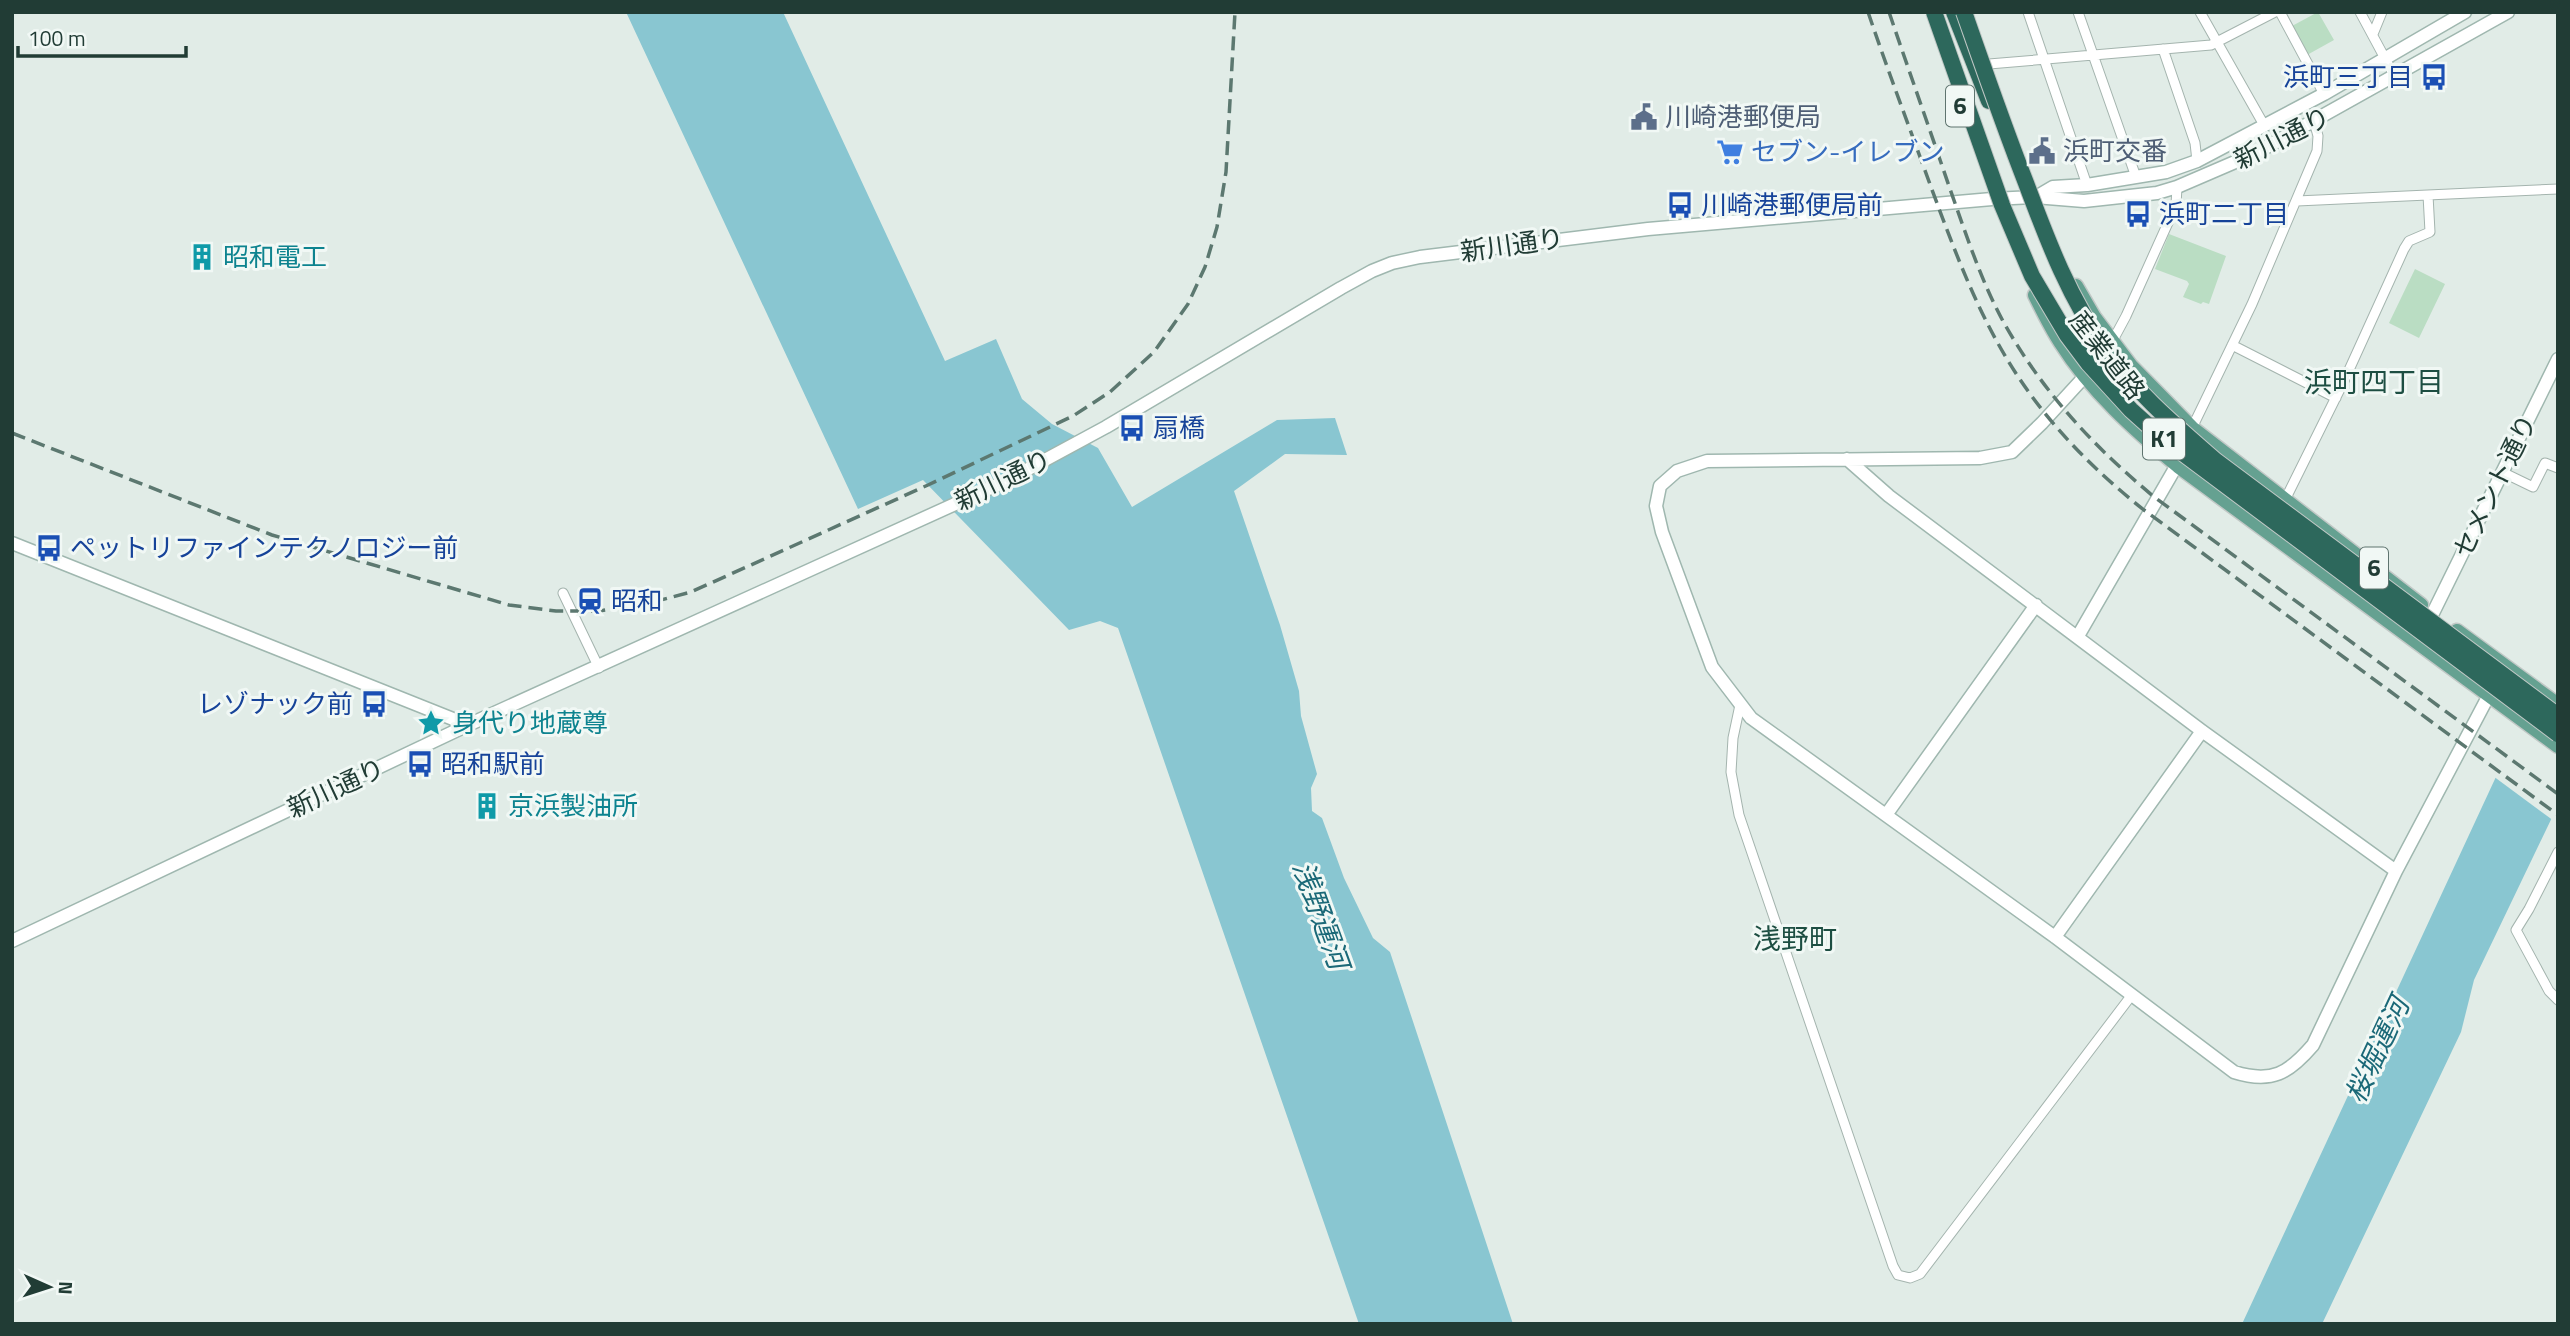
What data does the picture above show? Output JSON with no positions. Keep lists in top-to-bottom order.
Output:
{
  "streets": {
    "highway": ["K1"],
    "main road": ["6", "産業道路"],
    "street": ["新川通り", "セメント通り"]
  },
  "crossings": [
    ["新川通り", "産業道路"],
    ["産業道路", "セメント通り"]
  ],
  "districts": ["浜町四丁目", "浅野町"],
  "water": ["浅野運河", "桜堀運河"],
  "places": {
    "bus stop": [
      "浜町三丁目",
      "川崎港郵便局前",
      "浜町二丁目",
      "扇橋",
      "ペットリファインテクノロジー前",
      "レゾナック前",
      "昭和駅前"
    ],
    "public building": ["川崎港郵便局", "浜町交番"],
    "supermarket": ["セブン-イレブン"],
    "building": ["昭和電工", "京浜製油所"],
    "station": ["昭和"],
    "place": ["身代り地蔵尊"]
  },
  "scale_bar": "100 m",
  "north": "right"
}
